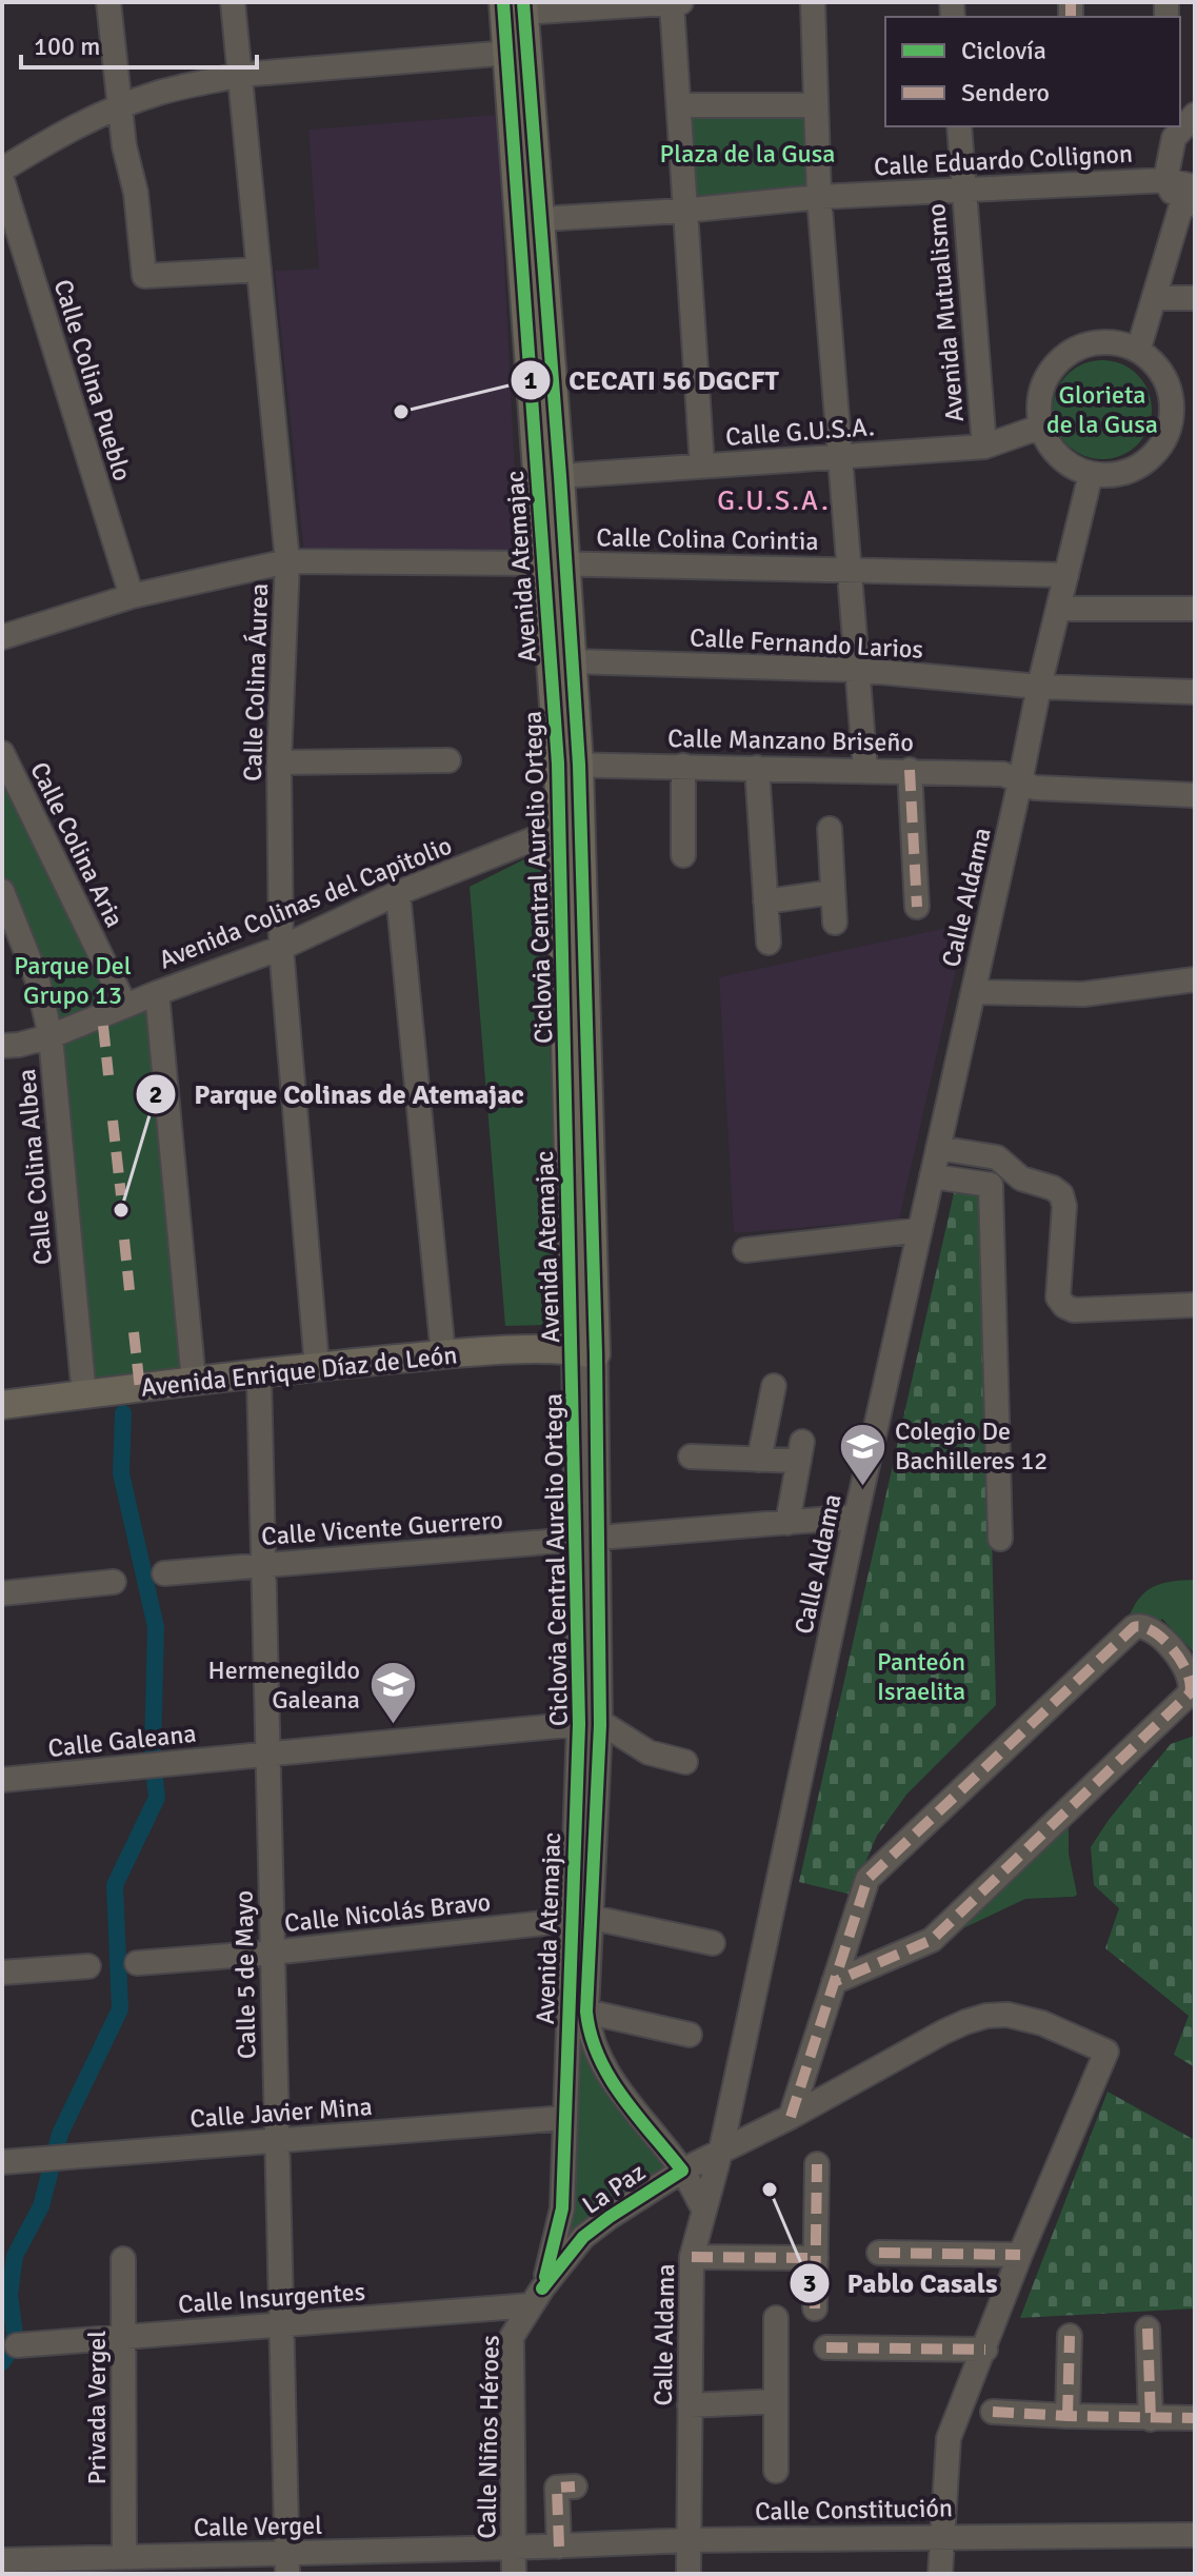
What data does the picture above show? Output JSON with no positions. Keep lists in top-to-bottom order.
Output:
{
  "streets": {
    "main road": ["Avenida Atemajac", "Avenida Enrique Díaz de León"],
    "street": [
      "Calle Eduardo Collignon",
      "Avenida Mutualismo",
      "Calle Colina Pueblo",
      "Calle G.U.S.A.",
      "Calle Colina Corintia",
      "Calle Fernando Larios",
      "Calle Colina Áurea",
      "Calle Manzano Briseño",
      "Calle Colina Aria",
      "Calle Aldama",
      "Avenida Colinas del Capitolio",
      "Calle Colina Albea",
      "Calle Vicente Guerrero",
      "Calle Galeana",
      "Calle Nicolás Bravo",
      "Calle 5 de Mayo",
      "Calle Javier Mina",
      "La Paz",
      "Calle Insurgentes",
      "Privada Vergel",
      "Calle Niños Héroes",
      "Calle Constitución",
      "Calle Vergel"
    ],
    "cycle path": ["Ciclovia Central Aurelio Ortega"]
  },
  "crossings": [
    ["Calle Eduardo Collignon", "Avenida Mutualismo"],
    ["Calle Eduardo Collignon", "Avenida Atemajac"],
    ["Avenida Mutualismo", "Calle G.U.S.A."],
    ["Calle Colina Pueblo", "Calle Colina Corintia"],
    ["Calle G.U.S.A.", "Avenida Atemajac"],
    ["Calle G.U.S.A.", "Calle Aldama"],
    ["Calle Colina Corintia", "Avenida Atemajac"],
    ["Calle Colina Corintia", "Calle Colina Áurea"],
    ["Calle Colina Corintia", "Calle Aldama"],
    ["Avenida Atemajac", "Calle Fernando Larios"],
    ["Avenida Atemajac", "Calle Manzano Briseño"],
    ["Avenida Atemajac", "Calle Aldama"],
    ["Avenida Atemajac", "Avenida Colinas del Capitolio"],
    ["Avenida Atemajac", "Avenida Enrique Díaz de León"],
    ["Avenida Atemajac", "Calle Vicente Guerrero"],
    ["Avenida Atemajac", "Calle Galeana"],
    ["Avenida Atemajac", "Calle Nicolás Bravo"],
    ["Avenida Atemajac", "Calle Javier Mina"],
    ["Avenida Atemajac", "La Paz"],
    ["Avenida Atemajac", "Calle Insurgentes"],
    ["Avenida Atemajac", "Calle Niños Héroes"],
    ["Calle Fernando Larios", "Calle Aldama"],
    ["Calle Colina Áurea", "Avenida Colinas del Capitolio"],
    ["Calle Colina Áurea", "Avenida Enrique Díaz de León"],
    ["Calle Manzano Briseño", "Calle Aldama"],
    ["Calle Colina Aria", "Avenida Colinas del Capitolio"],
    ["Calle Aldama", "Calle Vicente Guerrero"],
    ["Calle Aldama", "La Paz"],
    ["Calle Aldama", "Calle Constitución"],
    ["Avenida Colinas del Capitolio", "Calle Colina Albea"],
    ["Calle Colina Albea", "Avenida Enrique Díaz de León"],
    ["Avenida Enrique Díaz de León", "Calle 5 de Mayo"],
    ["Calle Vicente Guerrero", "Calle 5 de Mayo"],
    ["Calle Galeana", "Calle 5 de Mayo"],
    ["Calle Nicolás Bravo", "Calle 5 de Mayo"],
    ["Calle 5 de Mayo", "Calle Javier Mina"],
    ["Calle 5 de Mayo", "Calle Insurgentes"],
    ["Calle 5 de Mayo", "Calle Vergel"],
    ["La Paz", "Calle Insurgentes"],
    ["La Paz", "Calle Niños Héroes"],
    ["Calle Insurgentes", "Privada Vergel"],
    ["Calle Insurgentes", "Calle Niños Héroes"],
    ["Privada Vergel", "Calle Vergel"],
    ["Calle Niños Héroes", "Calle Constitución"],
    ["Calle Niños Héroes", "Calle Vergel"],
    ["Calle Constitución", "Calle Vergel"]
  ],
  "districts": ["G.U.S.A."],
  "parks": [
    "Plaza de la Gusa",
    "Glorieta de la Gusa",
    "Parque Del Grupo 13",
    "Panteón Israelita"
  ],
  "places": {
    "other": ["CECATI 56 DGCFT", "Parque Colinas de Atemajac", "Pablo Casals"],
    "school or university": ["Colegio De Bachilleres 12", "Hermenegildo Galeana"]
  },
  "legend": ["Ciclovía", "Sendero"],
  "scale_bar": "100 m"
}
